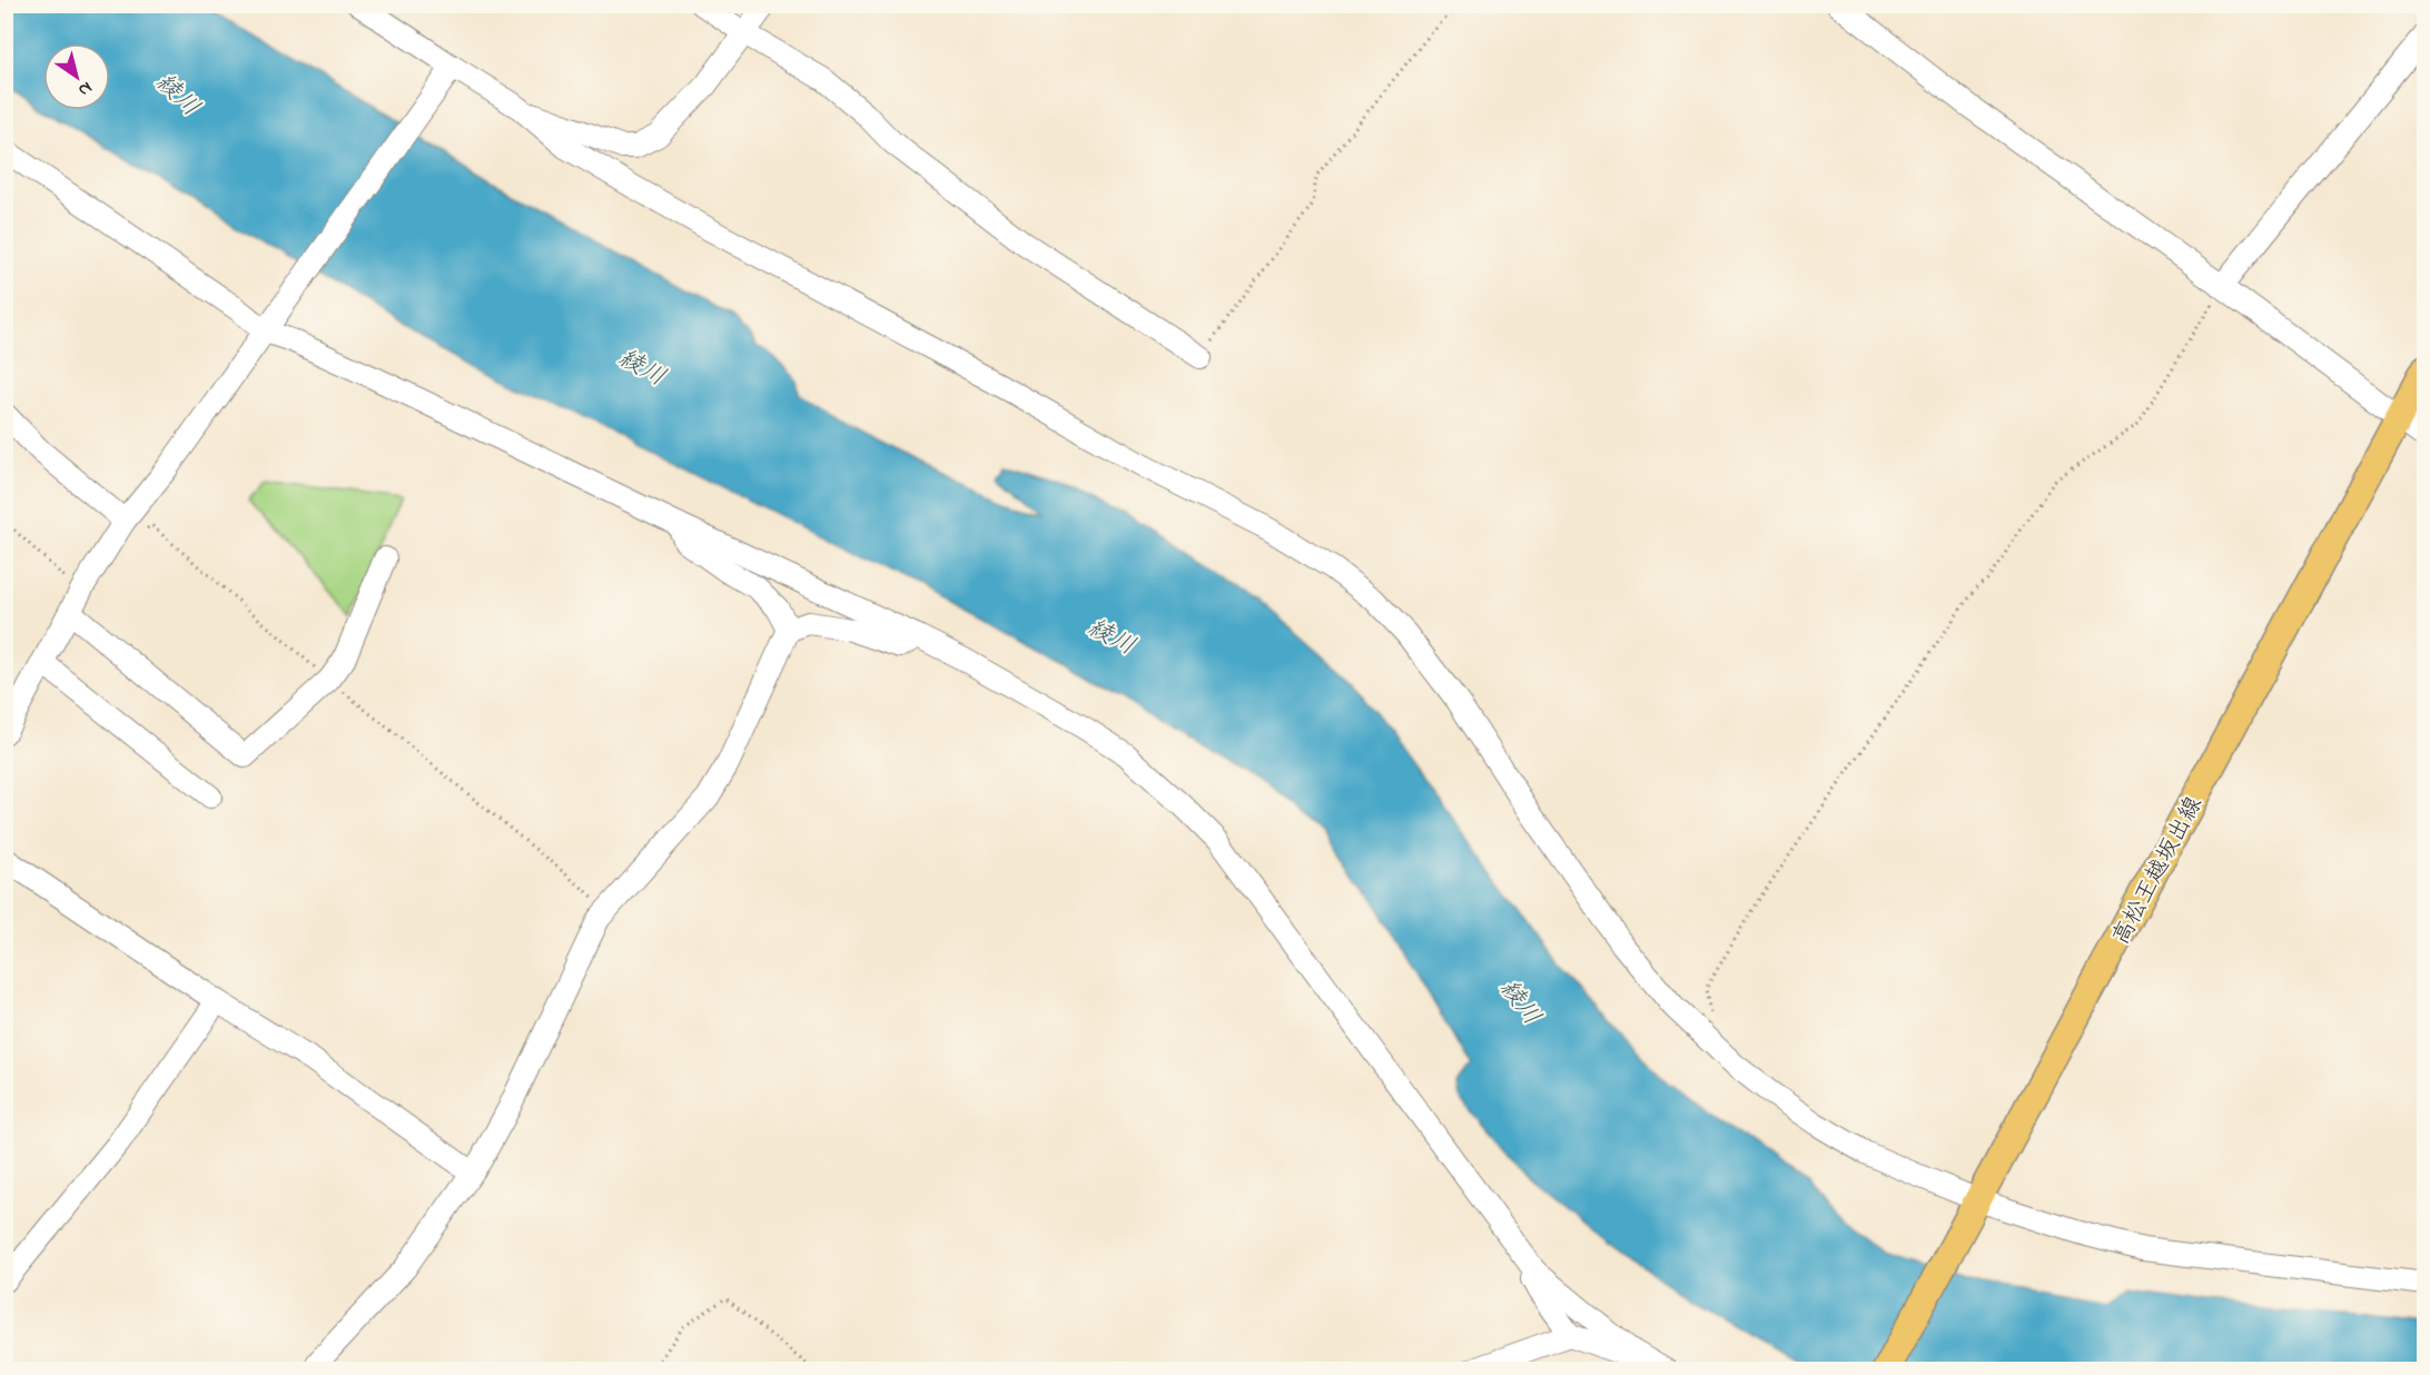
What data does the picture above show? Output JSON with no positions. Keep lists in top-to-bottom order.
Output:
{
  "streets": {
    "main road": ["高松王越坂出線"]
  },
  "water": ["綾川"],
  "north": "bottom right"
}
